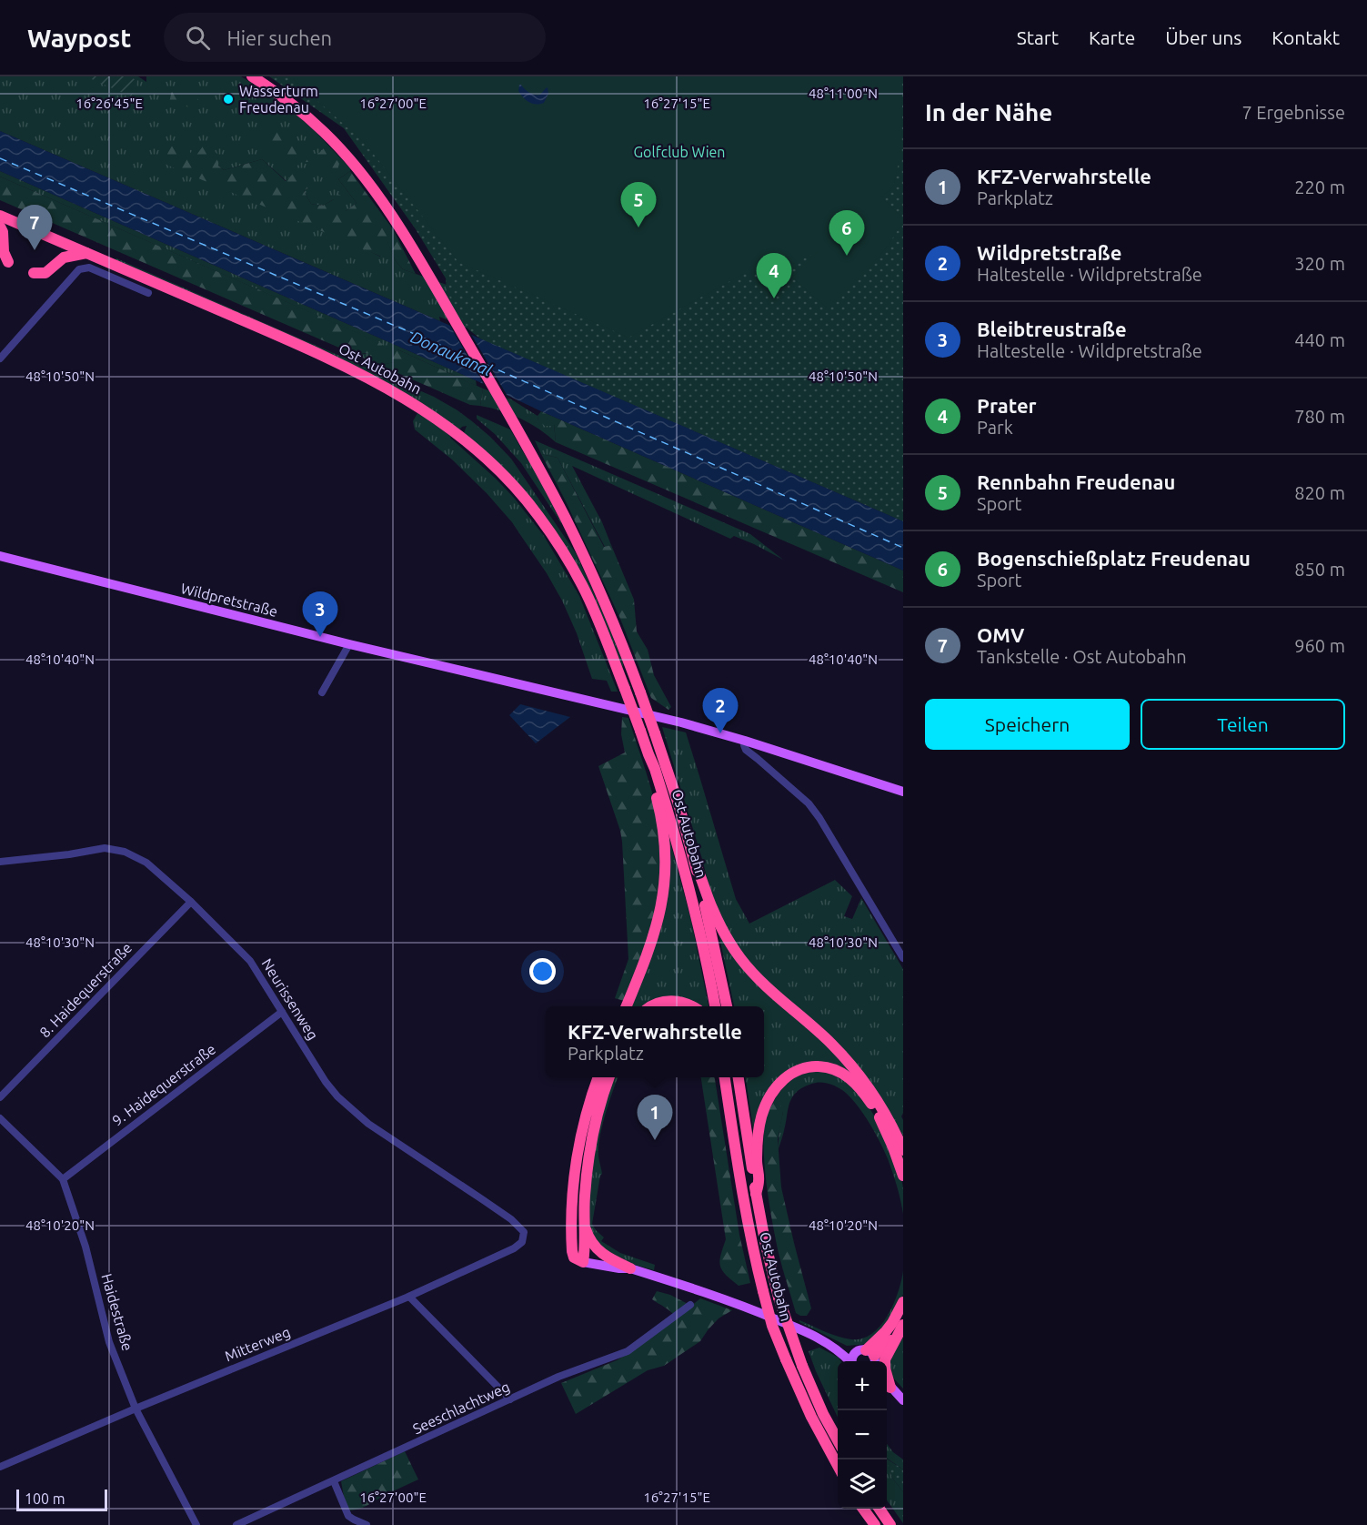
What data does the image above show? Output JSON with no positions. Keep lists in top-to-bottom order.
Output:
{
  "streets": {
    "highway": ["Ost Autobahn"],
    "main road": ["Wildpretstraße"],
    "street": [
      "8. Haidequerstraße",
      "Neurissenweg",
      "9. Haidequerstraße",
      "Haidestraße",
      "Mitterweg",
      "Seeschlachtweg"
    ]
  },
  "crossings": [
    ["8. Haidequerstraße", "Neurissenweg"],
    ["Neurissenweg", "9. Haidequerstraße"],
    ["Neurissenweg", "Mitterweg"],
    ["9. Haidequerstraße", "Haidestraße"],
    ["Haidestraße", "Mitterweg"]
  ],
  "water": ["Donaukanal"],
  "parks": ["Golfclub Wien"],
  "places": ["Wasserturm Freudenau"],
  "scale_bar": "100 m",
  "page": {
    "header": "Waypost",
    "search": "Hier suchen",
    "nav": [
      "Start",
      "Karte",
      "Über uns",
      "Kontakt"
    ],
    "heading": ["In der Nähe", "7 Ergebnisse"],
    "list": [
      {
        "mark": "1",
        "name": "KFZ-Verwahrstelle",
        "note": "Parkplatz",
        "value": "220 m"
      },
      {
        "mark": "2",
        "name": "Wildpretstraße",
        "note": "Haltestelle · Wildpretstraße",
        "value": "320 m"
      },
      {
        "mark": "3",
        "name": "Bleibtreustraße",
        "note": "Haltestelle · Wildpretstraße",
        "value": "440 m"
      },
      {
        "mark": "4",
        "name": "Prater",
        "note": "Park",
        "value": "780 m"
      },
      {
        "mark": "5",
        "name": "Rennbahn Freudenau",
        "note": "Sport",
        "value": "820 m"
      },
      {
        "mark": "6",
        "name": "Bogenschießplatz Freudenau",
        "note": "Sport",
        "value": "850 m"
      },
      {
        "mark": "7",
        "name": "OMV",
        "note": "Tankstelle · Ost Autobahn",
        "value": "960 m"
      }
    ],
    "pins": [
      "5",
      "7",
      "6",
      "4",
      "3",
      "2",
      "1"
    ],
    "buttons": ["Speichern", "Teilen"],
    "popup": ["KFZ-Verwahrstelle", "Parkplatz"],
    "map_buttons": ["+", "−"],
    "scale": "100 m"
  },
  "coordinates": [
    "48°11'00\"N",
    "16°26'45\"E",
    "16°27'00\"E",
    "16°27'15\"E",
    "48°10'50\"N",
    "48°10'40\"N",
    "48°10'30\"N",
    "48°10'20\"N"
  ]
}
